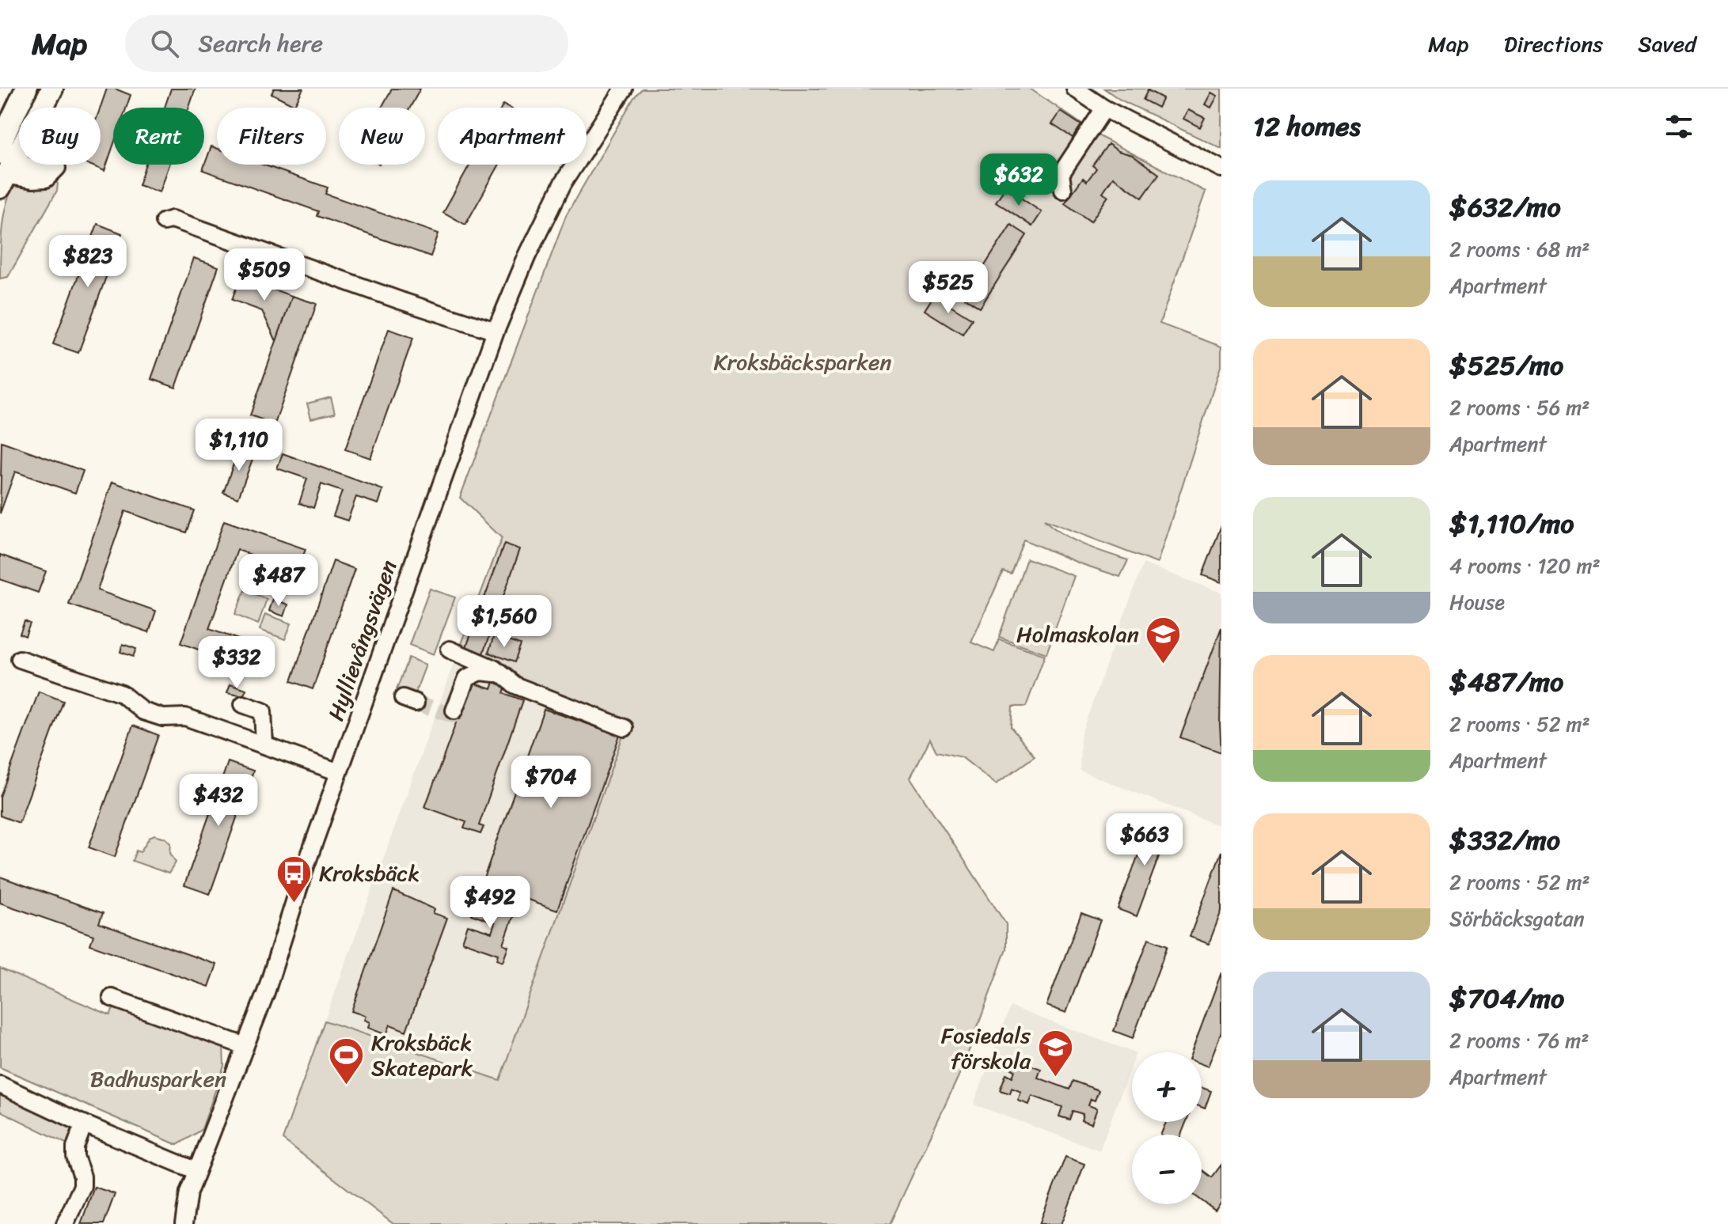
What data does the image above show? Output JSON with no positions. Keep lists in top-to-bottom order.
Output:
{
  "streets": {
    "street": ["Hyllievångsvägen"]
  },
  "parks": ["Kroksbäcksparken", "Badhusparken"],
  "places": {
    "school or university": ["Holmaskolan", "Fosiedals förskola"],
    "bus stop": ["Kroksbäck"],
    "sports": ["Kroksbäck Skatepark"]
  },
  "page": {
    "header": "Map",
    "search": "Search here",
    "nav": ["Map", "Directions", "Saved"],
    "heading": "12 homes",
    "chip": [
      "Buy",
      "Rent",
      "Filters",
      "New",
      "Apartment"
    ],
    "price": [
      "$632",
      "$823",
      "$509",
      "$525",
      "$1,110",
      "$487",
      "$1,560",
      "$332",
      "$704",
      "$432",
      "$663",
      "$492"
    ],
    "list": [
      {
        "name": "$632/mo",
        "note": "2 rooms · 68 m² · Apartment"
      },
      {
        "name": "$525/mo",
        "note": "2 rooms · 56 m² · Apartment"
      },
      {
        "name": "$1,110/mo",
        "note": "4 rooms · 120 m² · House"
      },
      {
        "name": "$487/mo",
        "note": "2 rooms · 52 m² · Apartment"
      },
      {
        "name": "$332/mo",
        "note": "2 rooms · 52 m² · Sörbäcksgatan"
      },
      {
        "name": "$704/mo",
        "note": "2 rooms · 76 m² · Apartment"
      }
    ],
    "map_buttons": ["+", "−"]
  }
}
